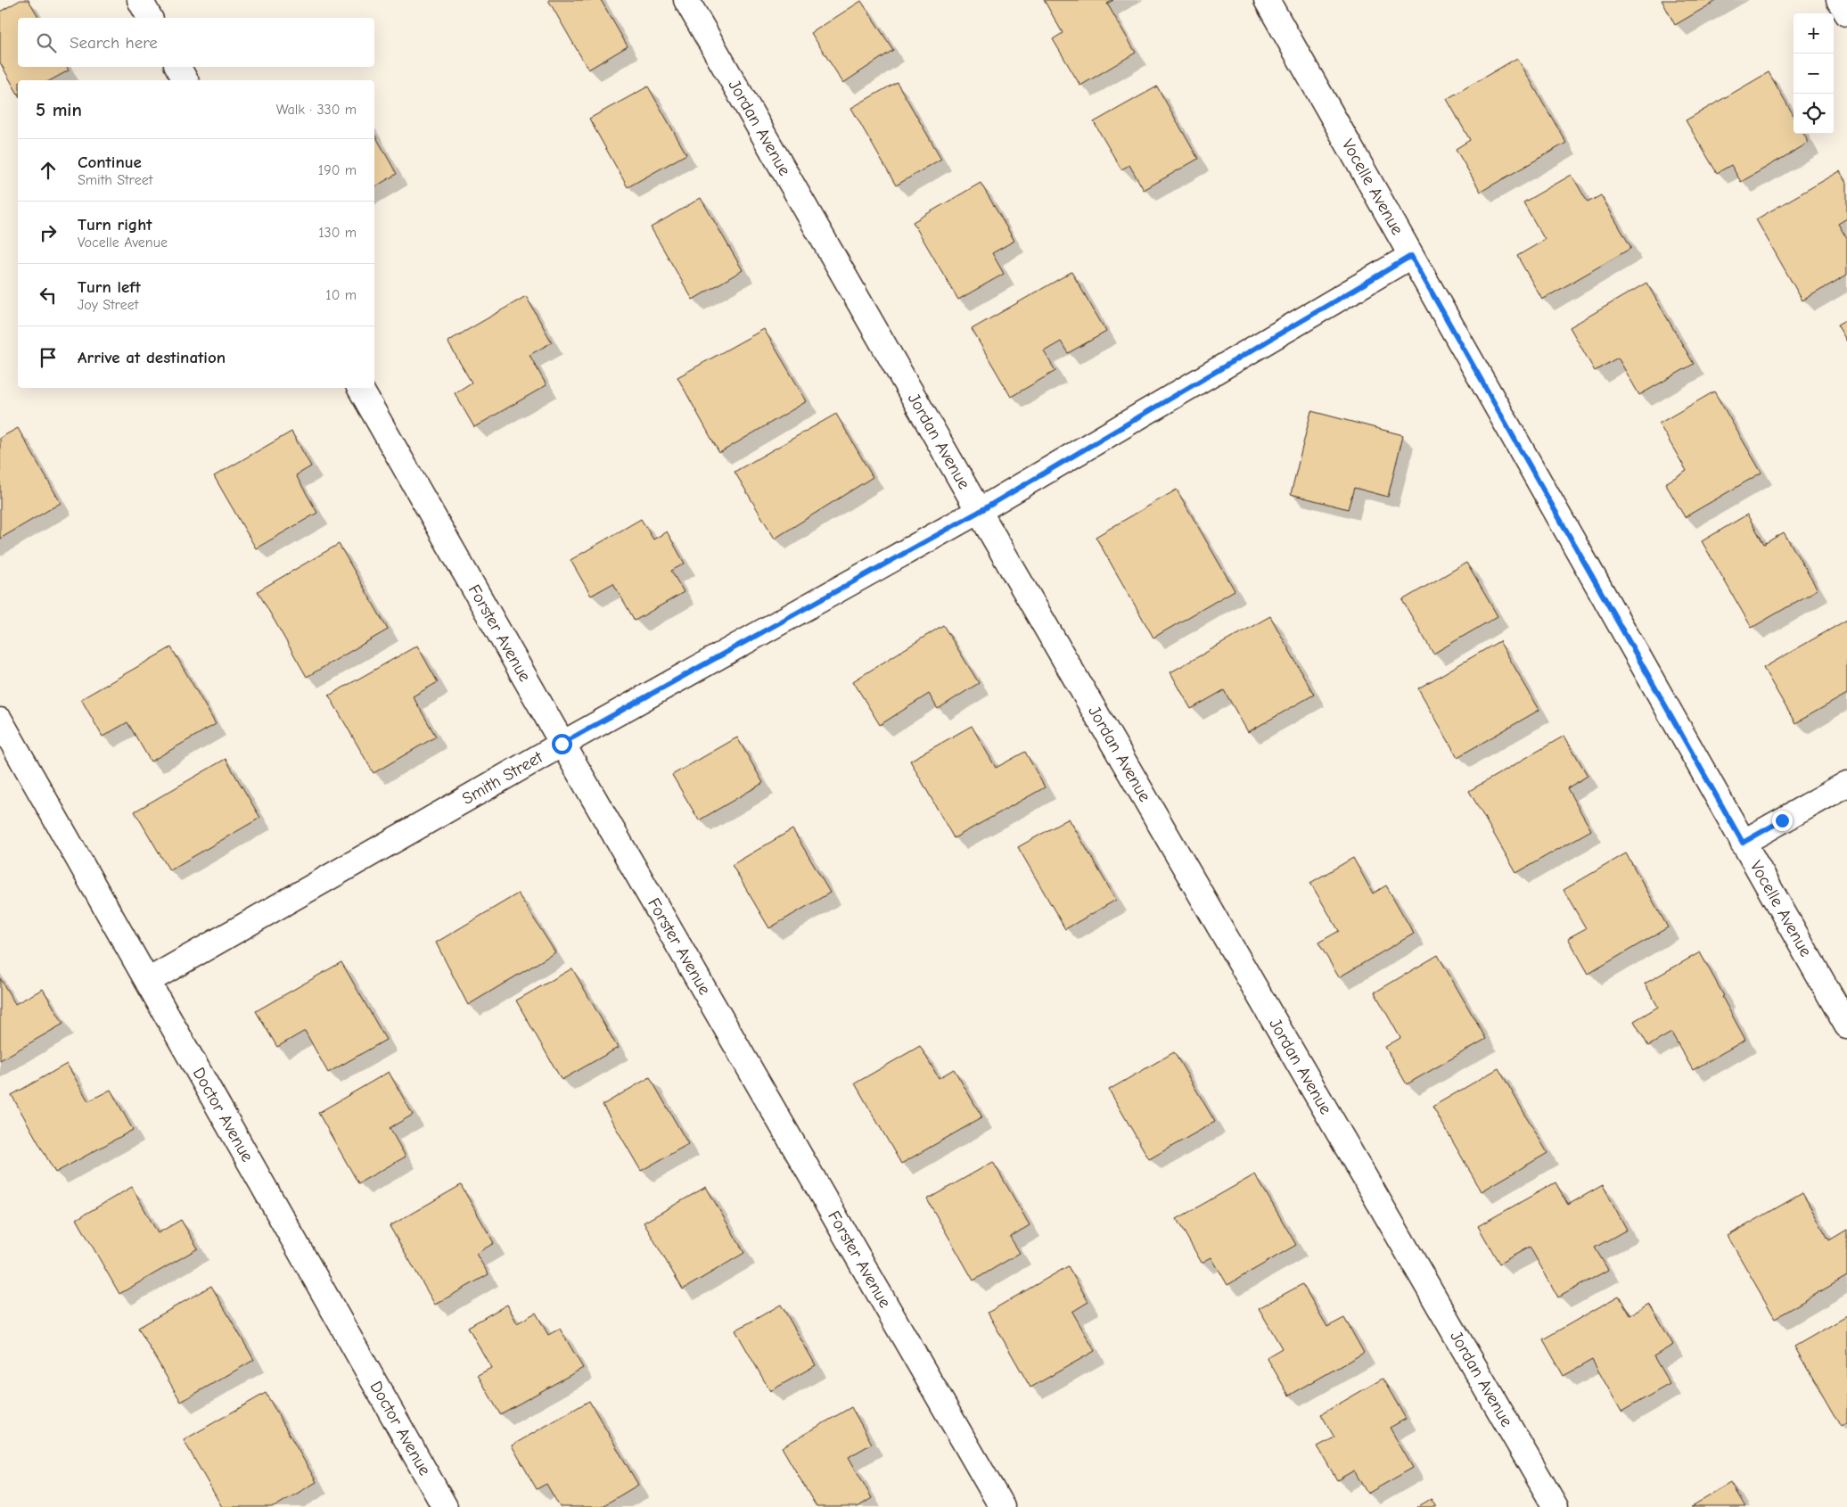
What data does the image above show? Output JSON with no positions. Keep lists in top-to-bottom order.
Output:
{
  "streets": {
    "street": [
      "Jordan Avenue",
      "Vocelle Avenue",
      "Forster Avenue",
      "Smith Street",
      "Doctor Avenue"
    ]
  },
  "crossings": [
    ["Jordan Avenue", "Smith Street"],
    ["Vocelle Avenue", "Smith Street"],
    ["Forster Avenue", "Smith Street"],
    ["Smith Street", "Doctor Avenue"]
  ],
  "page": {
    "map_buttons": ["+", "−"],
    "search": "Search here",
    "heading": ["5 min", "Walk · 330 m"],
    "list": [
      ["Continue", "Smith Street", "190 m"],
      ["Turn right", "Vocelle Avenue", "130 m"],
      ["Turn left", "Joy Street", "10 m"],
      "Arrive at destination"
    ]
  }
}
